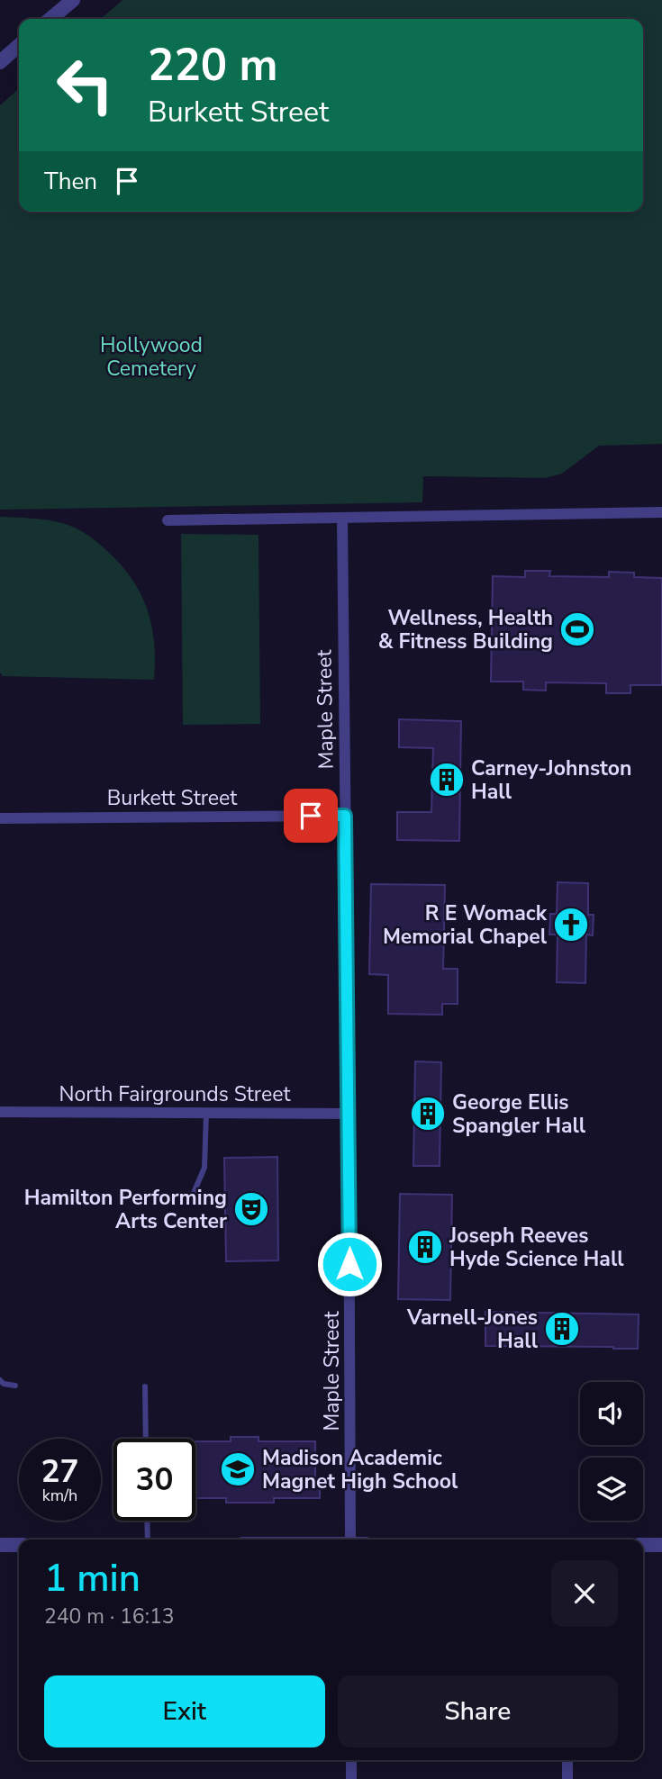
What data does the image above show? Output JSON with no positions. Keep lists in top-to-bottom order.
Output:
{
  "streets": {
    "street": ["Maple Street", "Burkett Street", "North Fairgrounds Street"]
  },
  "crossings": [
    ["Maple Street", "Burkett Street"],
    ["Maple Street", "North Fairgrounds Street"]
  ],
  "parks": ["Hollywood Cemetery"],
  "places": {
    "sports": ["Wellness, Health & Fitness Building"],
    "building": [
      "Carney-Johnston Hall",
      "George Ellis Spangler Hall",
      "Joseph Reeves Hyde Science Hall",
      "Varnell-Jones Hall"
    ],
    "church": ["R E Womack Memorial Chapel"],
    "theatre": ["Hamilton Performing Arts Center"],
    "school or university": ["Madison Academic Magnet High School"]
  },
  "page": {
    "turn": ["220 m", "Burkett Street"],
    "then": "Then",
    "speed": "27 km/h",
    "limit": "30",
    "heading": ["1 min", "240 m · 16:13"],
    "buttons": ["Exit", "Share"]
  }
}
